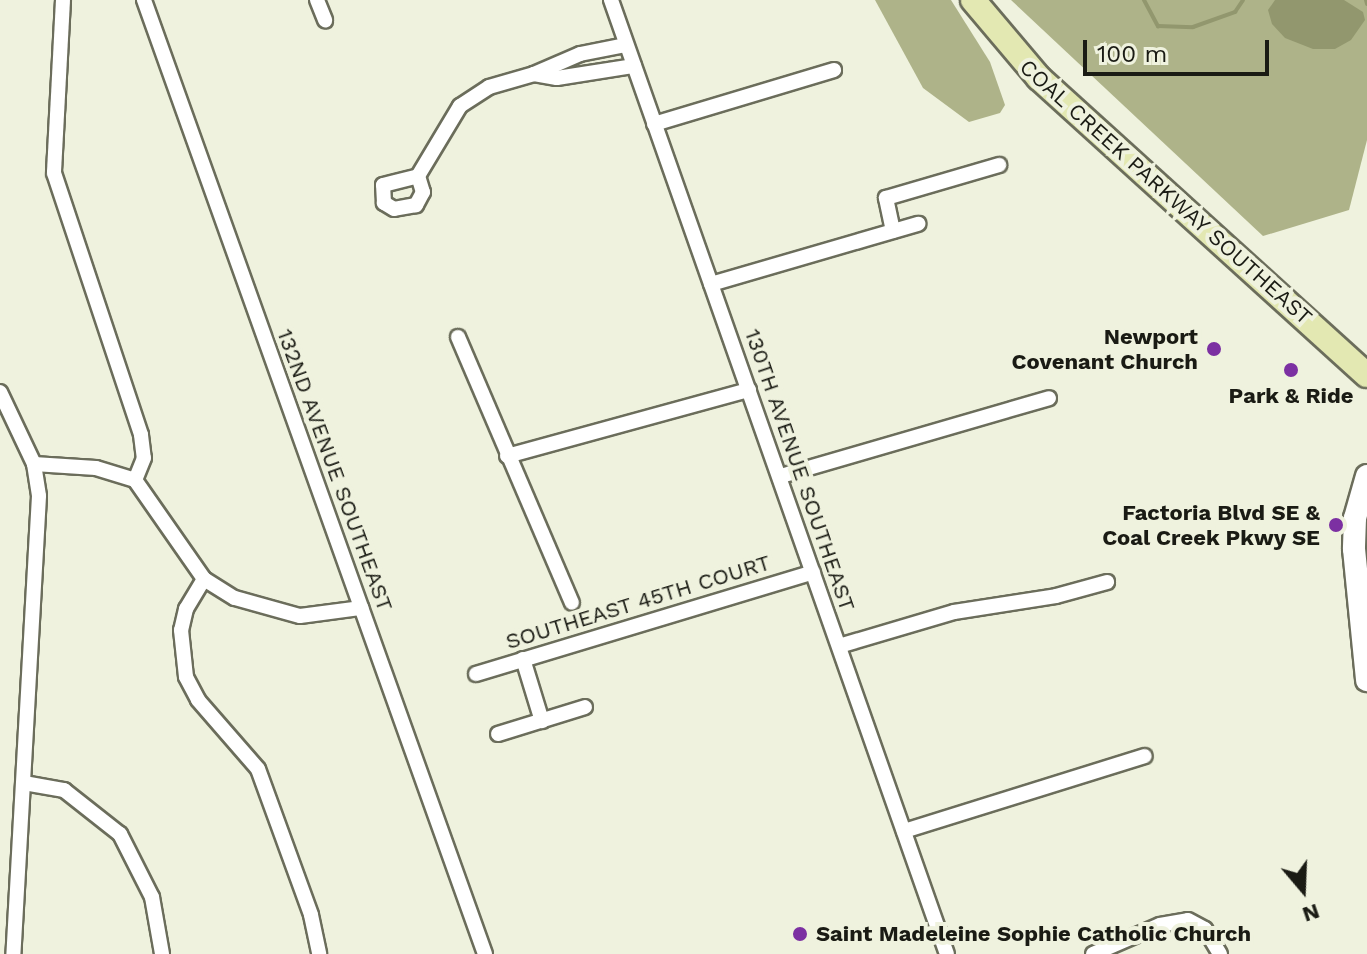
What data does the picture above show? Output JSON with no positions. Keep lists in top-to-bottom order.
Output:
{
  "streets": {
    "main road": ["COAL CREEK PARKWAY SOUTHEAST"],
    "street": ["132ND AVENUE SOUTHEAST", "130TH AVENUE SOUTHEAST", "SOUTHEAST 45TH COURT"]
  },
  "crossings": [
    ["130TH AVENUE SOUTHEAST", "SOUTHEAST 45TH COURT"]
  ],
  "places": [
    "Newport Covenant Church",
    "Park & Ride",
    "Factoria Blvd SE & Coal Creek Pkwy SE",
    "Saint Madeleine Sophie Catholic Church"
  ],
  "scale_bar": "100 m",
  "north": "bottom"
}
